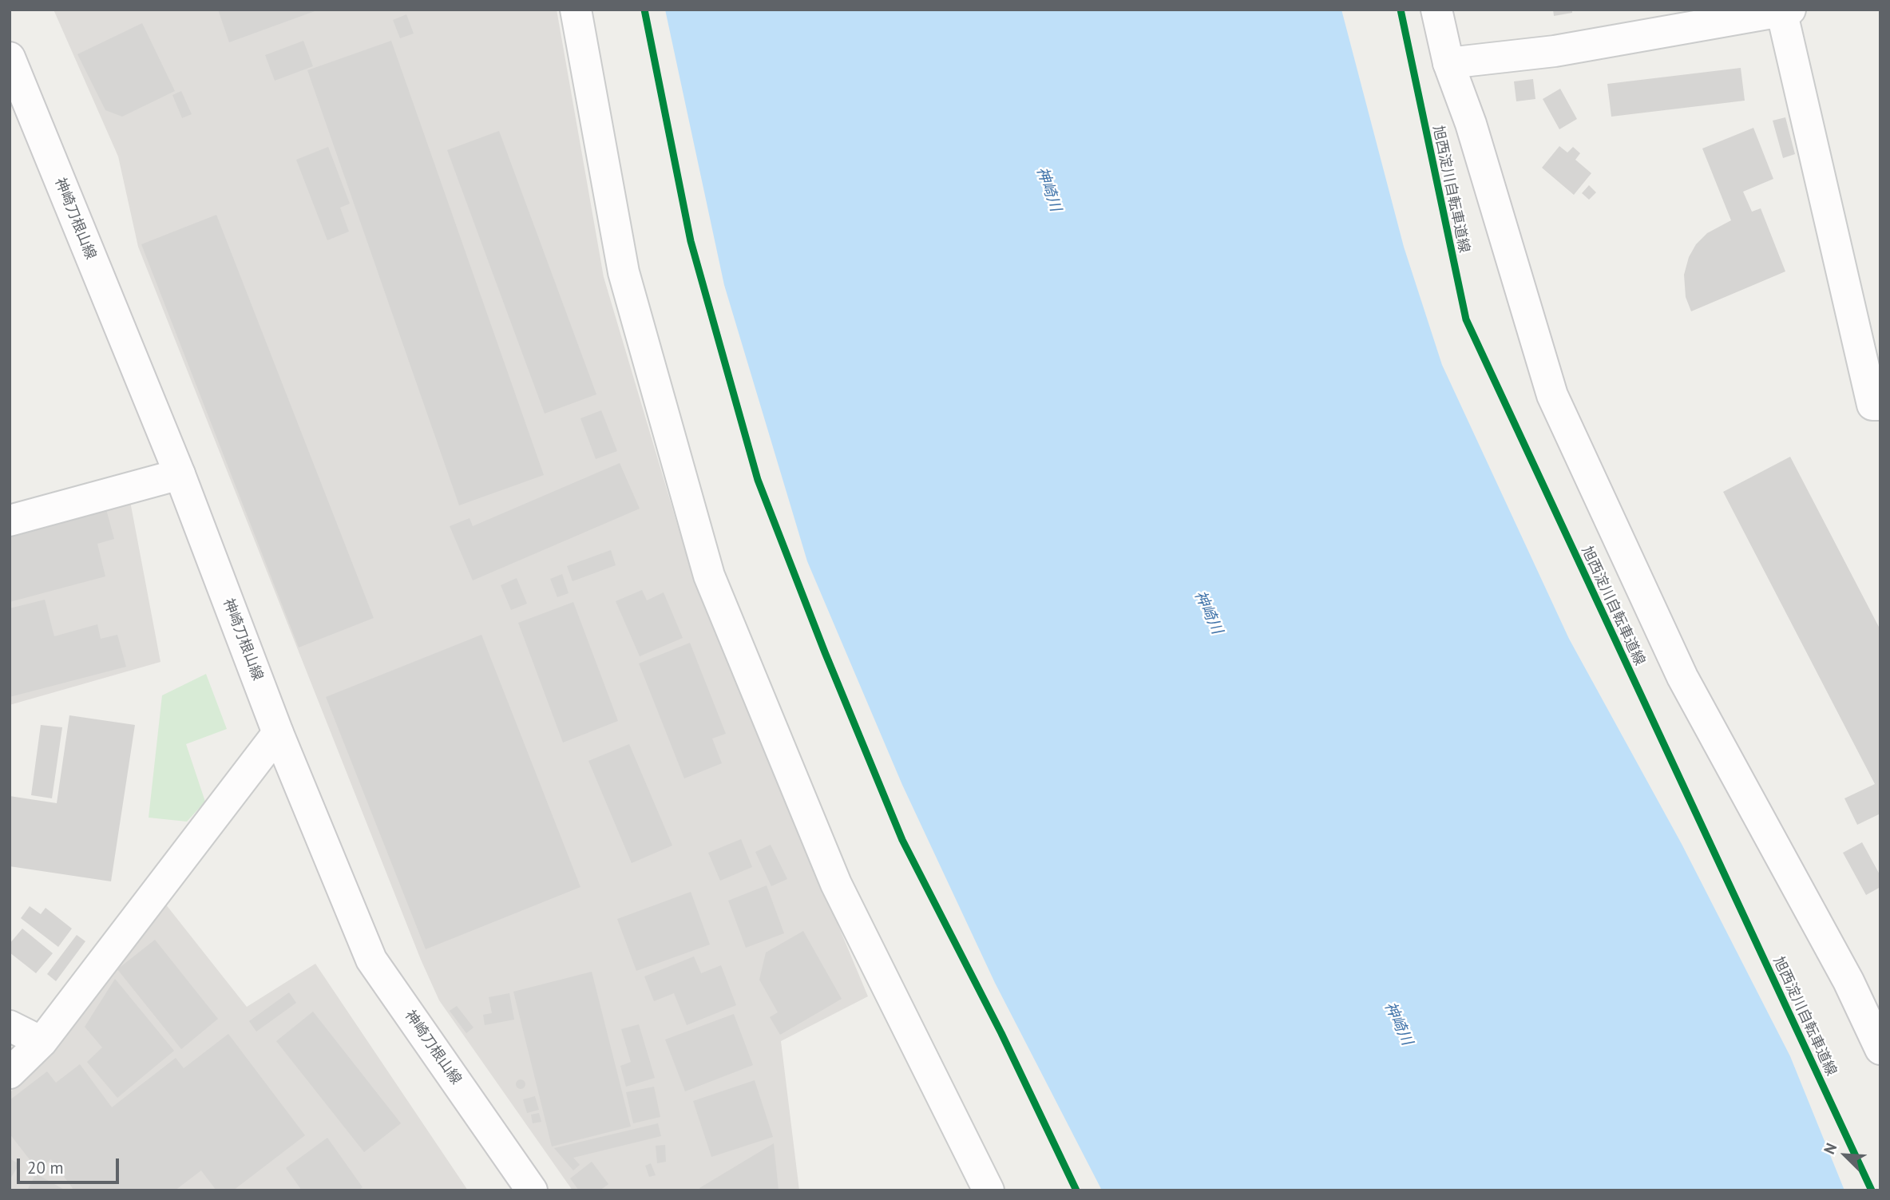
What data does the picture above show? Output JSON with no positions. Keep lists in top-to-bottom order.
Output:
{
  "streets": {
    "street": ["神崎刀根山線"],
    "cycle path": ["旭西淀川自転車道線"]
  },
  "water": ["神崎川"],
  "scale_bar": "20 m",
  "north": "top left"
}
